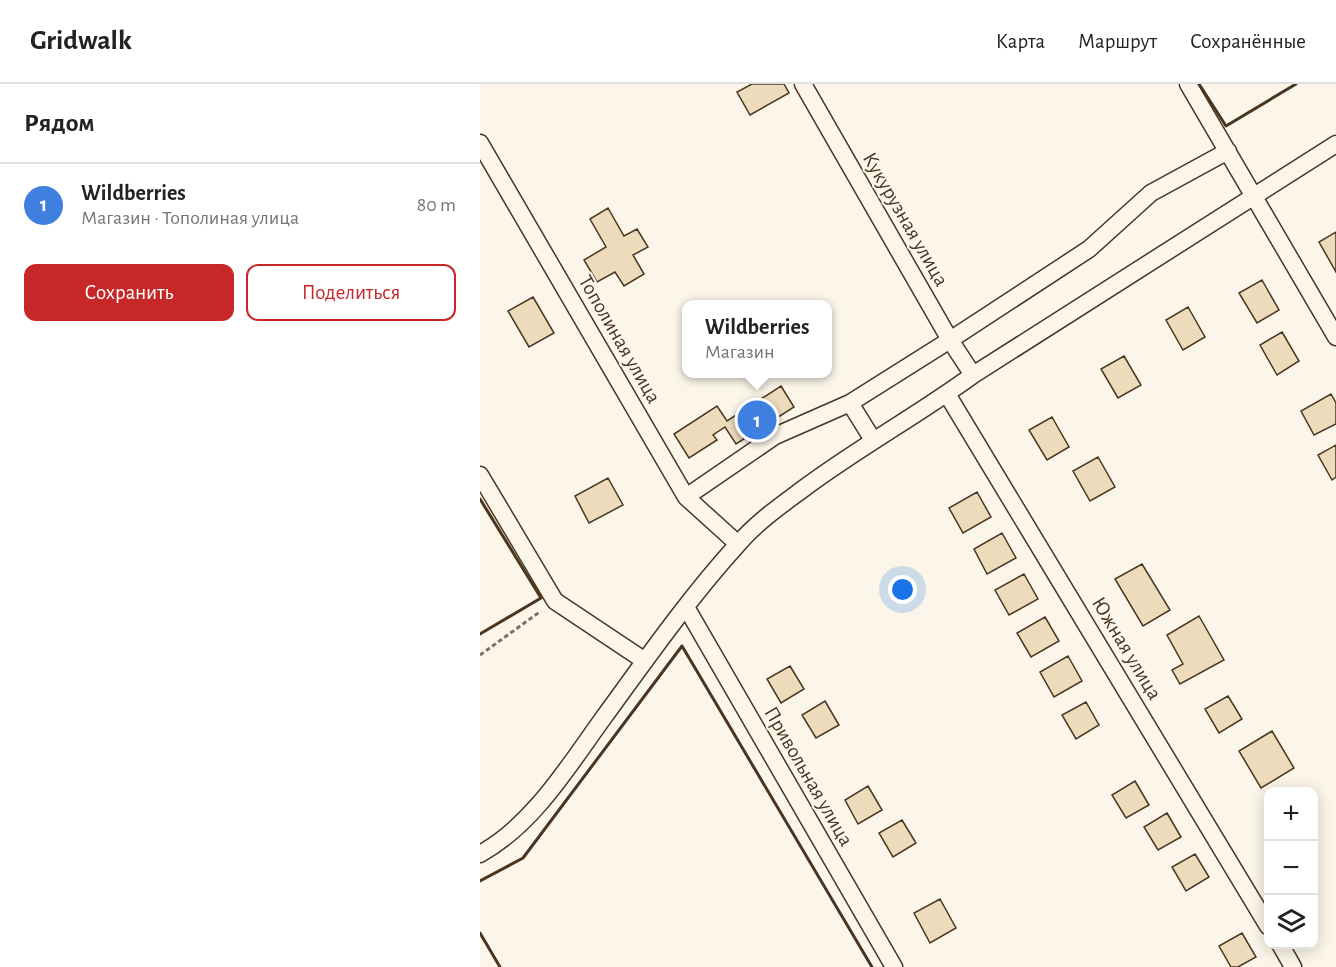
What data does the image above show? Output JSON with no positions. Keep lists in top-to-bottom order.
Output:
{
  "streets": {
    "street": [
      "Кукурузная улица",
      "Тополиная улица",
      "Южная улица",
      "Привольная улица"
    ]
  },
  "page": {
    "header": "Gridwalk",
    "nav": ["Карта", "Маршрут", "Сохранённые"],
    "heading": "Рядом",
    "list": [
      {
        "mark": "1",
        "name": "Wildberries",
        "note": "Магазин · Тополиная улица",
        "value": "80 m"
      }
    ],
    "buttons": ["Сохранить", "Поделиться"],
    "popup": ["Wildberries", "Магазин"],
    "pins": "1",
    "map_buttons": ["+", "−"]
  }
}
